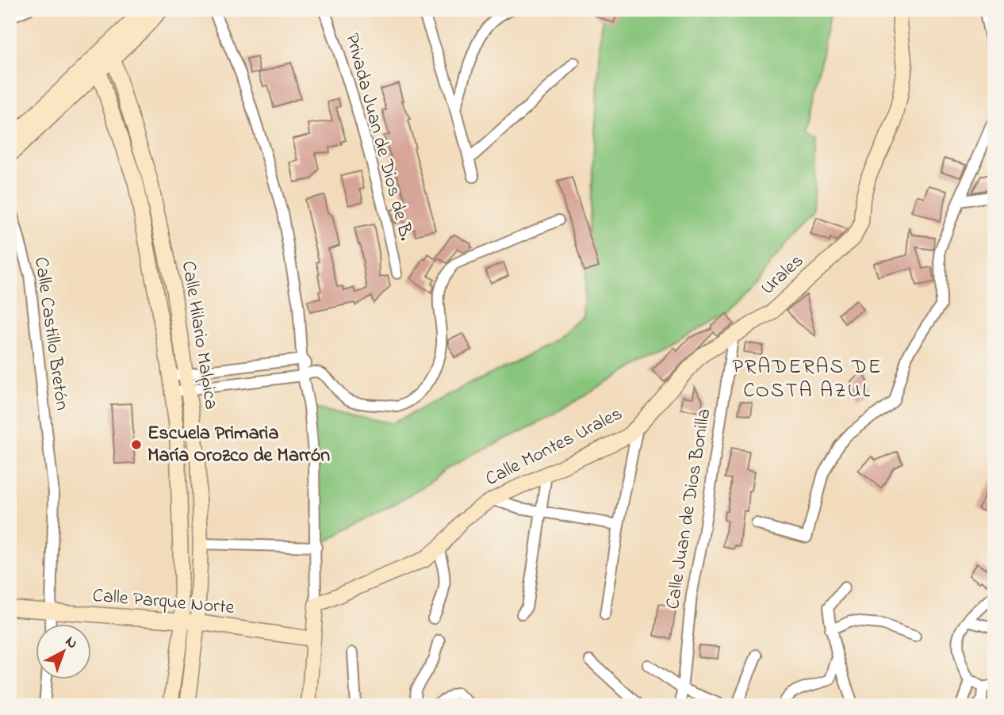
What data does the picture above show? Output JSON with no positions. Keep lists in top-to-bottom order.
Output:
{
  "streets": {
    "street": [
      "Privada Juan de Dios de B.",
      "Urales",
      "Calle Castillo Bretón",
      "Calle Hilario Malpica",
      "Calle Montes Urales",
      "Calle Juan de Dios Bonilla",
      "Calle Parque Norte"
    ]
  },
  "crossings": [
    ["Urales", "Calle Montes Urales"],
    ["Urales", "Calle Juan de Dios Bonilla"],
    ["Calle Castillo Bretón", "Calle Parque Norte"],
    ["Calle Hilario Malpica", "Calle Parque Norte"],
    ["Calle Montes Urales", "Calle Juan de Dios Bonilla"]
  ],
  "districts": ["PRADERAS DE COSTA AZUL"],
  "places": ["Escuela Primaria María Orozco de Marrón"],
  "north": "top right"
}
